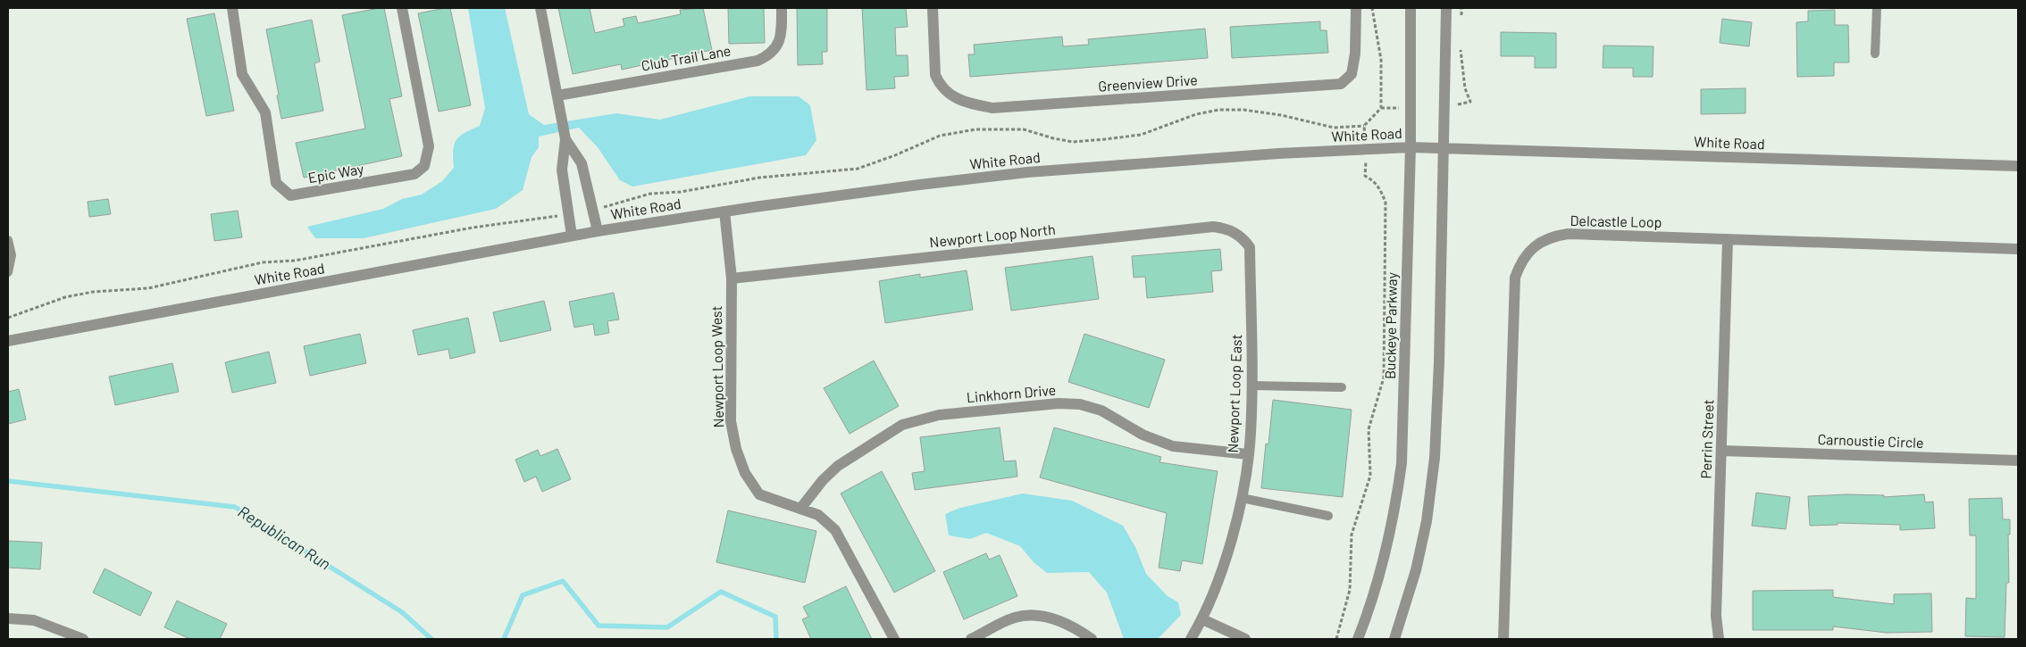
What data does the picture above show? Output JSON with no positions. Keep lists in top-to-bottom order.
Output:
{
  "streets": {
    "street": [
      "Club Trail Lane",
      "Greenview Drive",
      "White Road",
      "Epic Way",
      "Delcastle Loop",
      "Newport Loop North",
      "Buckeye Parkway",
      "Newport Loop West",
      "Linkhorn Drive",
      "Newport Loop East",
      "Perrin Street",
      "Carnoustie Circle"
    ]
  },
  "crossings": [
    ["White Road", "Buckeye Parkway"],
    ["White Road", "Newport Loop West"],
    ["Delcastle Loop", "Perrin Street"],
    ["Newport Loop North", "Newport Loop West"],
    ["Newport Loop North", "Newport Loop East"],
    ["Newport Loop West", "Linkhorn Drive"],
    ["Linkhorn Drive", "Newport Loop East"],
    ["Perrin Street", "Carnoustie Circle"]
  ],
  "water": ["Republican Run"]
}
